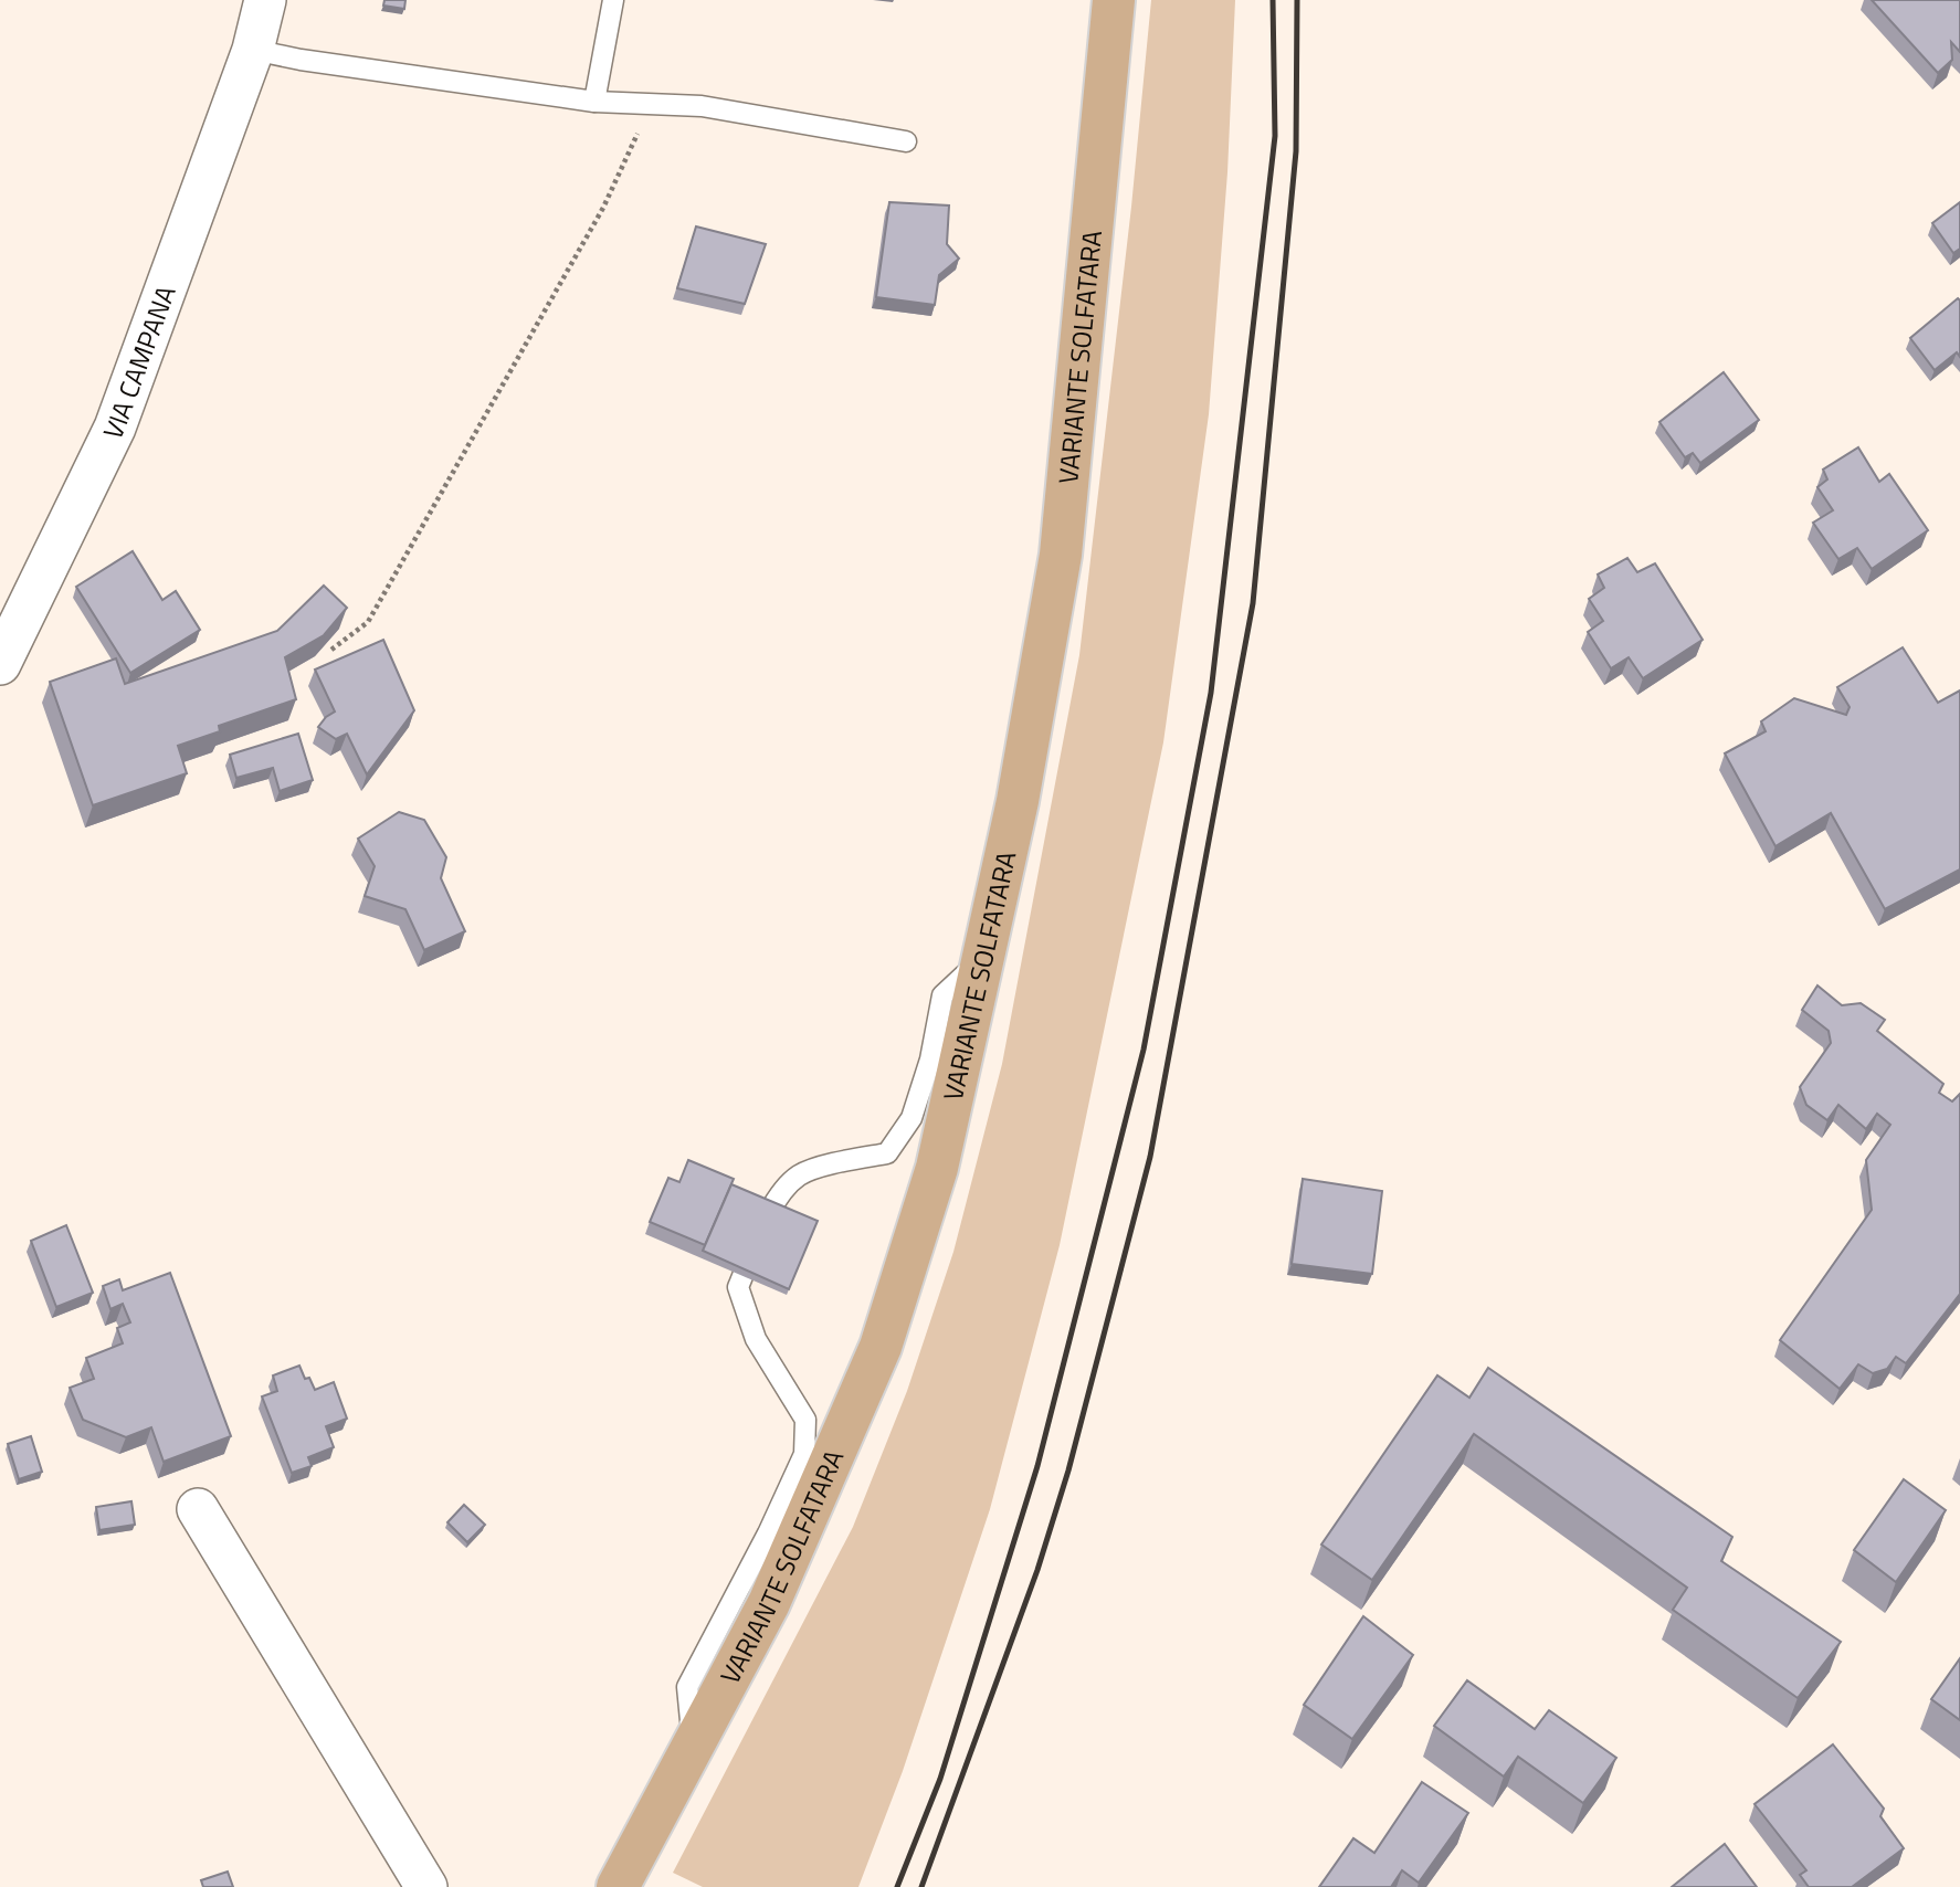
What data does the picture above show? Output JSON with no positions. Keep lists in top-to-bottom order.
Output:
{
  "streets": {
    "main road": ["VARIANTE SOLFATARA"],
    "street": ["VIA CAMPANA"]
  }
}
